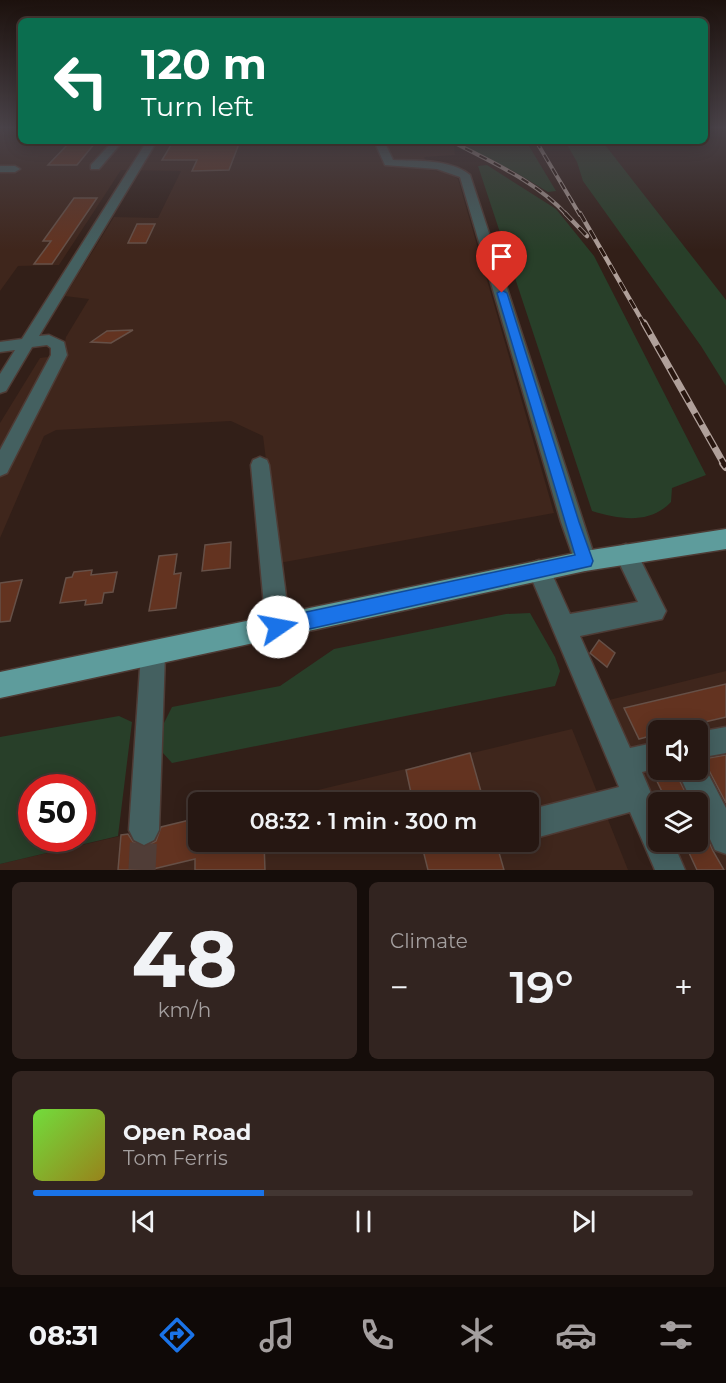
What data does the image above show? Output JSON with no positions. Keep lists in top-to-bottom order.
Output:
{
  "page": {
    "turn": ["120 m", "Turn left"],
    "limit": "50",
    "trip": "08:32 · 1 min · 300 m",
    "tile": [
      ["48", "km/h"],
      "Climate"
    ],
    "heat": ["−", "19°", "+"],
    "song": ["Open Road", "Tom Ferris"],
    "tabs": "08:31"
  }
}
